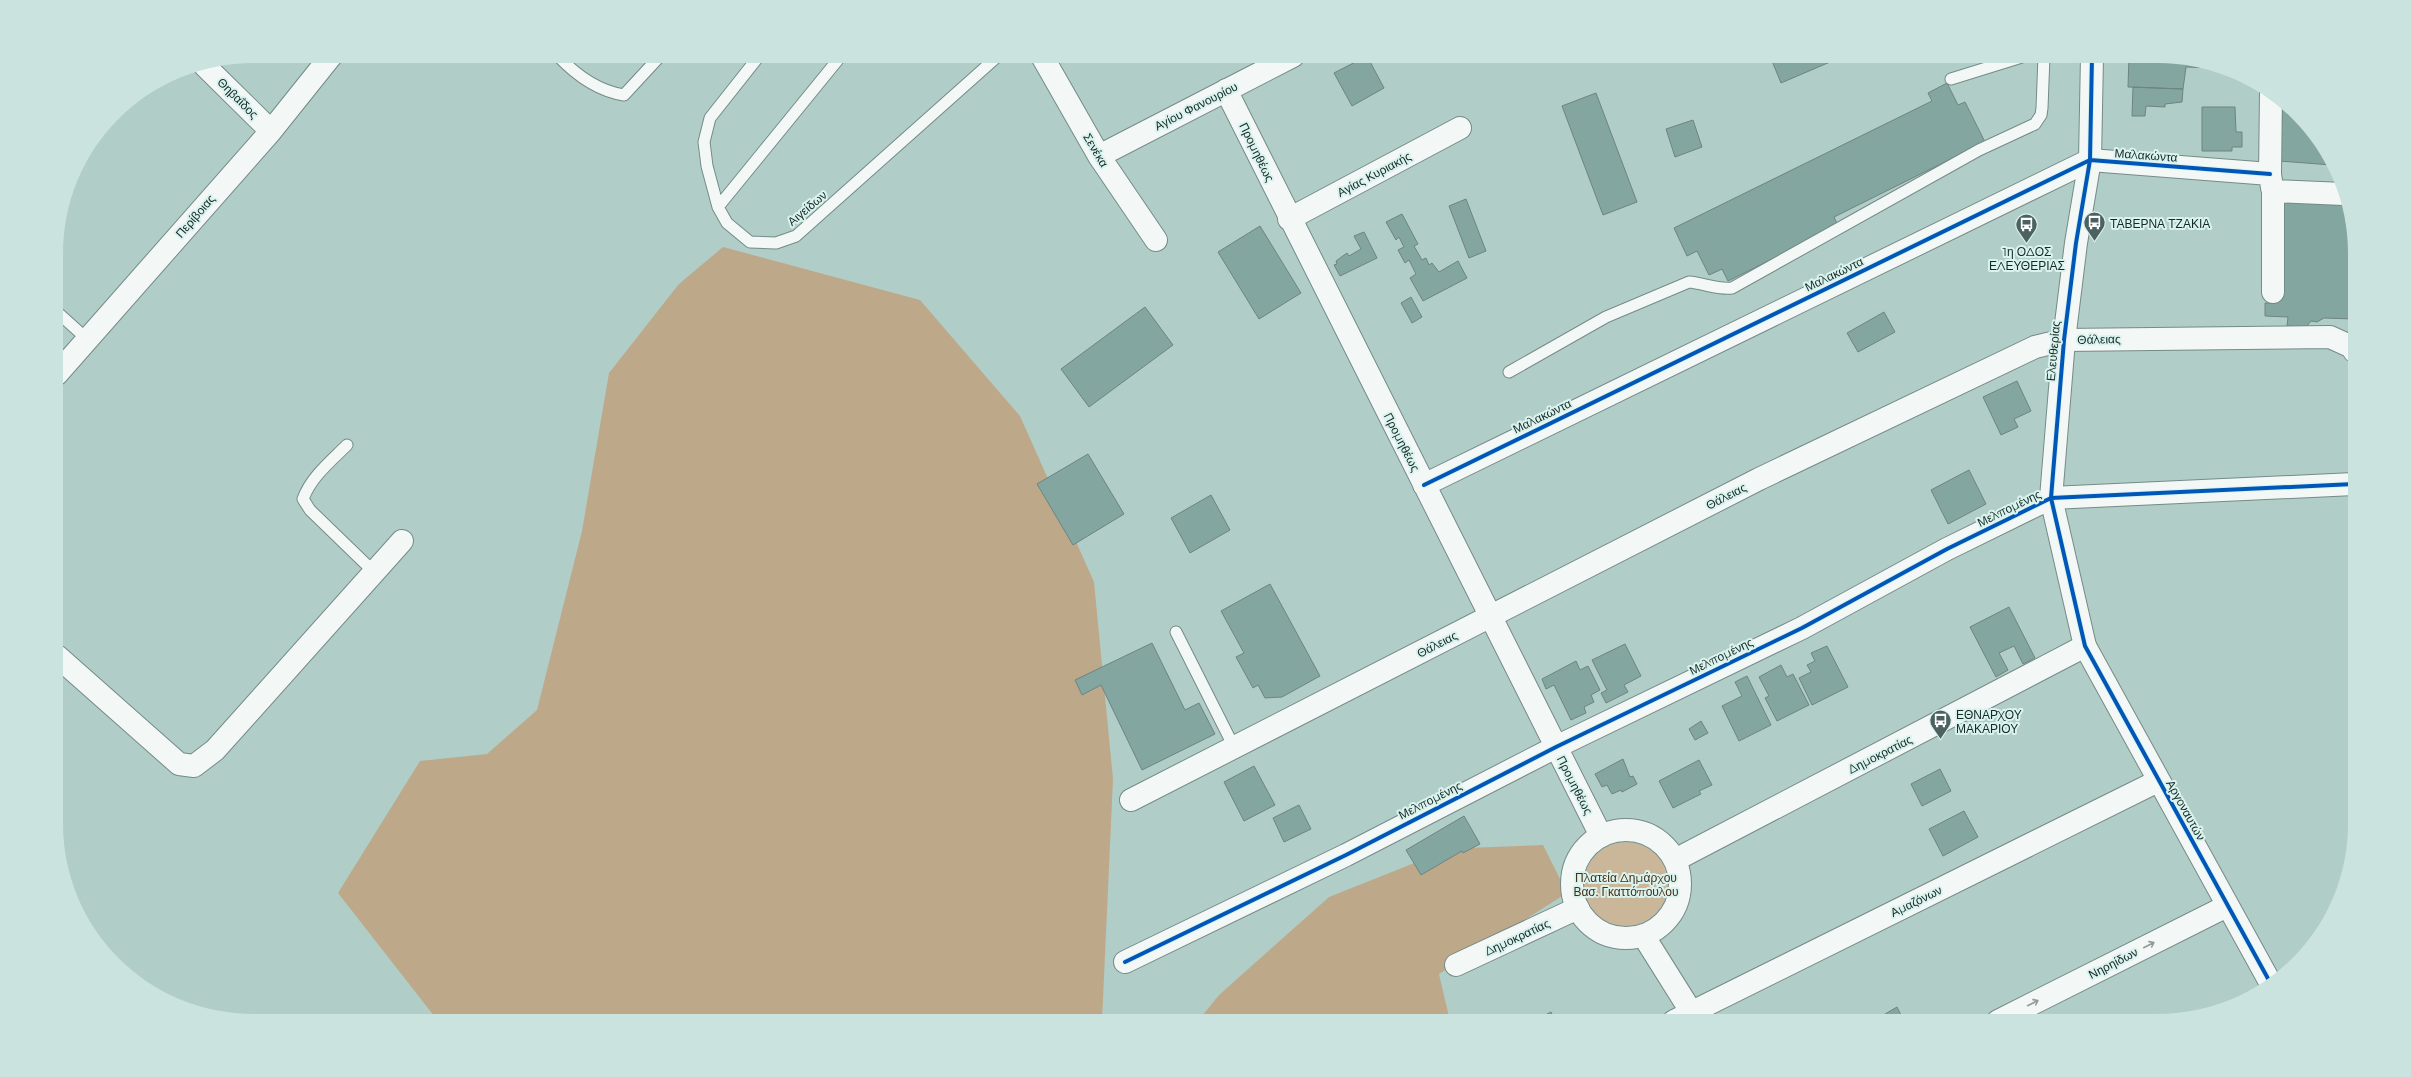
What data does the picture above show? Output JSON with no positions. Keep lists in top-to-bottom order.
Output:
{
  "streets": {
    "street": [
      "Θηβαΐδος",
      "Αγίου Φανουρίου",
      "Σενέκα",
      "Προμηθέως",
      "Μαλακώντα",
      "Αγίας Κυριακής",
      "Περίβοιας",
      "Θάλειας",
      "Ελευθερίας",
      "Μελπομένης",
      "Δημοκρατίας",
      "Αργοναυτών",
      "Αμαζόνων",
      "Νηρηίδων"
    ],
    "lane": ["Αιγείδων"]
  },
  "crossings": [
    ["Θηβαΐδος", "Περίβοιας"],
    ["Αγίου Φανουρίου", "Σενέκα"],
    ["Αγίου Φανουρίου", "Προμηθέως"],
    ["Προμηθέως", "Μαλακώντα"],
    ["Προμηθέως", "Αγίας Κυριακής"],
    ["Προμηθέως", "Θάλειας"],
    ["Προμηθέως", "Μελπομένης"],
    ["Προμηθέως", "Δημοκρατίας"],
    ["Μαλακώντα", "Ελευθερίας"],
    ["Θάλειας", "Ελευθερίας"],
    ["Ελευθερίας", "Μελπομένης"],
    ["Ελευθερίας", "Δημοκρατίας"],
    ["Ελευθερίας", "Αργοναυτών"],
    ["Δημοκρατίας", "Αργοναυτών"],
    ["Αργοναυτών", "Αμαζόνων"],
    ["Αργοναυτών", "Νηρηίδων"]
  ],
  "one_way": ["Νηρηίδων"],
  "parks": ["Πλατεία Δημάρχου Βασ. Γκαττόπουλου"],
  "places": {
    "bus stop": ["ΤΑΒΕΡΝΑ ΤΖΑΚΙΑ", "1η ΟΔΟΣ ΕΛΕΥΘΕΡΙΑΣ", "ΕΘΝΑΡΧΟΥ ΜΑΚΑΡΙΟΥ"]
  }
}
